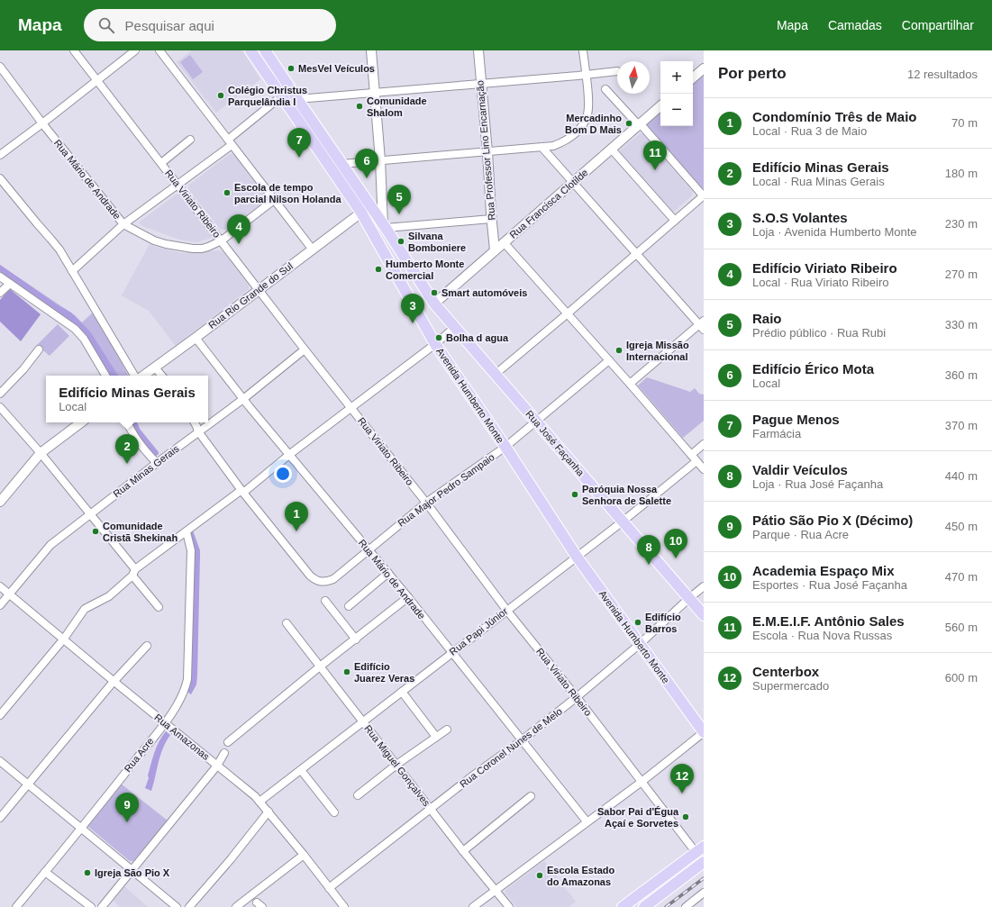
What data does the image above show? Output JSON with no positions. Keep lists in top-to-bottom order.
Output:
{
  "streets": {
    "main road": ["Avenida Humberto Monte", "Rua José Façanha"],
    "street": [
      "Rua Professor Lino Encarnação",
      "Rua Mário de Andrade",
      "Rua Viriato Ribeiro",
      "Rua Francisca Clotilde",
      "Rua Rio Grande do Sul",
      "Rua Minas Gerais",
      "Rua Major Pedro Sampaio",
      "Rua Papi Júnior",
      "Rua Amazonas",
      "Rua Coronel Nunes de Melo",
      "Rua Acre",
      "Rua Miguel Gonçalves"
    ]
  },
  "crossings": [
    ["Rua Professor Lino Encarnação", "Rua Francisca Clotilde"],
    ["Rua Mário de Andrade", "Rua Viriato Ribeiro"],
    ["Rua Mário de Andrade", "Rua Rio Grande do Sul"],
    ["Rua Mário de Andrade", "Rua Minas Gerais"],
    ["Rua Mário de Andrade", "Rua Major Pedro Sampaio"],
    ["Rua Mário de Andrade", "Rua Papi Júnior"],
    ["Rua Mário de Andrade", "Rua Coronel Nunes de Melo"],
    ["Rua Viriato Ribeiro", "Rua Rio Grande do Sul"],
    ["Rua Viriato Ribeiro", "Rua Minas Gerais"],
    ["Rua Viriato Ribeiro", "Rua Major Pedro Sampaio"],
    ["Rua Viriato Ribeiro", "Rua Papi Júnior"],
    ["Rua Viriato Ribeiro", "Rua Coronel Nunes de Melo"],
    ["Rua Francisca Clotilde", "Rua José Façanha"],
    ["Rua Rio Grande do Sul", "Avenida Humberto Monte"],
    ["Avenida Humberto Monte", "Rua Major Pedro Sampaio"],
    ["Avenida Humberto Monte", "Rua Papi Júnior"],
    ["Avenida Humberto Monte", "Rua Coronel Nunes de Melo"],
    ["Rua José Façanha", "Rua Major Pedro Sampaio"],
    ["Rua José Façanha", "Rua Papi Júnior"],
    ["Rua José Façanha", "Rua Coronel Nunes de Melo"],
    ["Rua Minas Gerais", "Rua Amazonas"],
    ["Rua Papi Júnior", "Rua Amazonas"],
    ["Rua Papi Júnior", "Rua Miguel Gonçalves"],
    ["Rua Amazonas", "Rua Coronel Nunes de Melo"],
    ["Rua Amazonas", "Rua Acre"],
    ["Rua Coronel Nunes de Melo", "Rua Miguel Gonçalves"]
  ],
  "places": [
    "MesVel Veículos",
    "Colégio Christus Parquelândia I",
    "Comunidade Shalom",
    "Mercadinho Bom D Mais",
    "Escola de tempo parcial Nilson Holanda",
    "Silvana Bomboniere",
    "Humberto Monte Comercial",
    "Smart automóveis",
    "Bolha d agua",
    "Igreja Missão Internacional",
    "Paróquia Nossa Senhora de Salette",
    "Comunidade Cristã Shekinah",
    "Edifício Barros",
    "Edifício Juarez Veras",
    "Sabor Pai d'Égua Açaí e Sorvetes",
    "Igreja São Pio X",
    "Escola Estado do Amazonas"
  ],
  "north": "top",
  "page": {
    "header": "Mapa",
    "search": "Pesquisar aqui",
    "nav": ["Mapa", "Camadas", "Compartilhar"],
    "heading": ["Por perto", "12 resultados"],
    "map_buttons": ["+", "−"],
    "list": [
      {
        "mark": "1",
        "name": "Condomínio Três de Maio",
        "note": "Local · Rua 3 de Maio",
        "value": "70 m"
      },
      {
        "mark": "2",
        "name": "Edifício Minas Gerais",
        "note": "Local · Rua Minas Gerais",
        "value": "180 m"
      },
      {
        "mark": "3",
        "name": "S.O.S Volantes",
        "note": "Loja · Avenida Humberto Monte",
        "value": "230 m"
      },
      {
        "mark": "4",
        "name": "Edifício Viriato Ribeiro",
        "note": "Local · Rua Viriato Ribeiro",
        "value": "270 m"
      },
      {
        "mark": "5",
        "name": "Raio",
        "note": "Prédio público · Rua Rubi",
        "value": "330 m"
      },
      {
        "mark": "6",
        "name": "Edifício Érico Mota",
        "note": "Local",
        "value": "360 m"
      },
      {
        "mark": "7",
        "name": "Pague Menos",
        "note": "Farmácia",
        "value": "370 m"
      },
      {
        "mark": "8",
        "name": "Valdir Veículos",
        "note": "Loja · Rua José Façanha",
        "value": "440 m"
      },
      {
        "mark": "9",
        "name": "Pátio São Pio X (Décimo)",
        "note": "Parque · Rua Acre",
        "value": "450 m"
      },
      {
        "mark": "10",
        "name": "Academia Espaço Mix",
        "note": "Esportes · Rua José Façanha",
        "value": "470 m"
      },
      {
        "mark": "11",
        "name": "E.M.E.I.F. Antônio Sales",
        "note": "Escola · Rua Nova Russas",
        "value": "560 m"
      },
      {
        "mark": "12",
        "name": "Centerbox",
        "note": "Supermercado",
        "value": "600 m"
      }
    ],
    "pins": [
      "7",
      "11",
      "6",
      "5",
      "4",
      "3",
      "2",
      "1",
      "10",
      "8",
      "12",
      "9"
    ],
    "popup": ["Edifício Minas Gerais", "Local"]
  }
}
